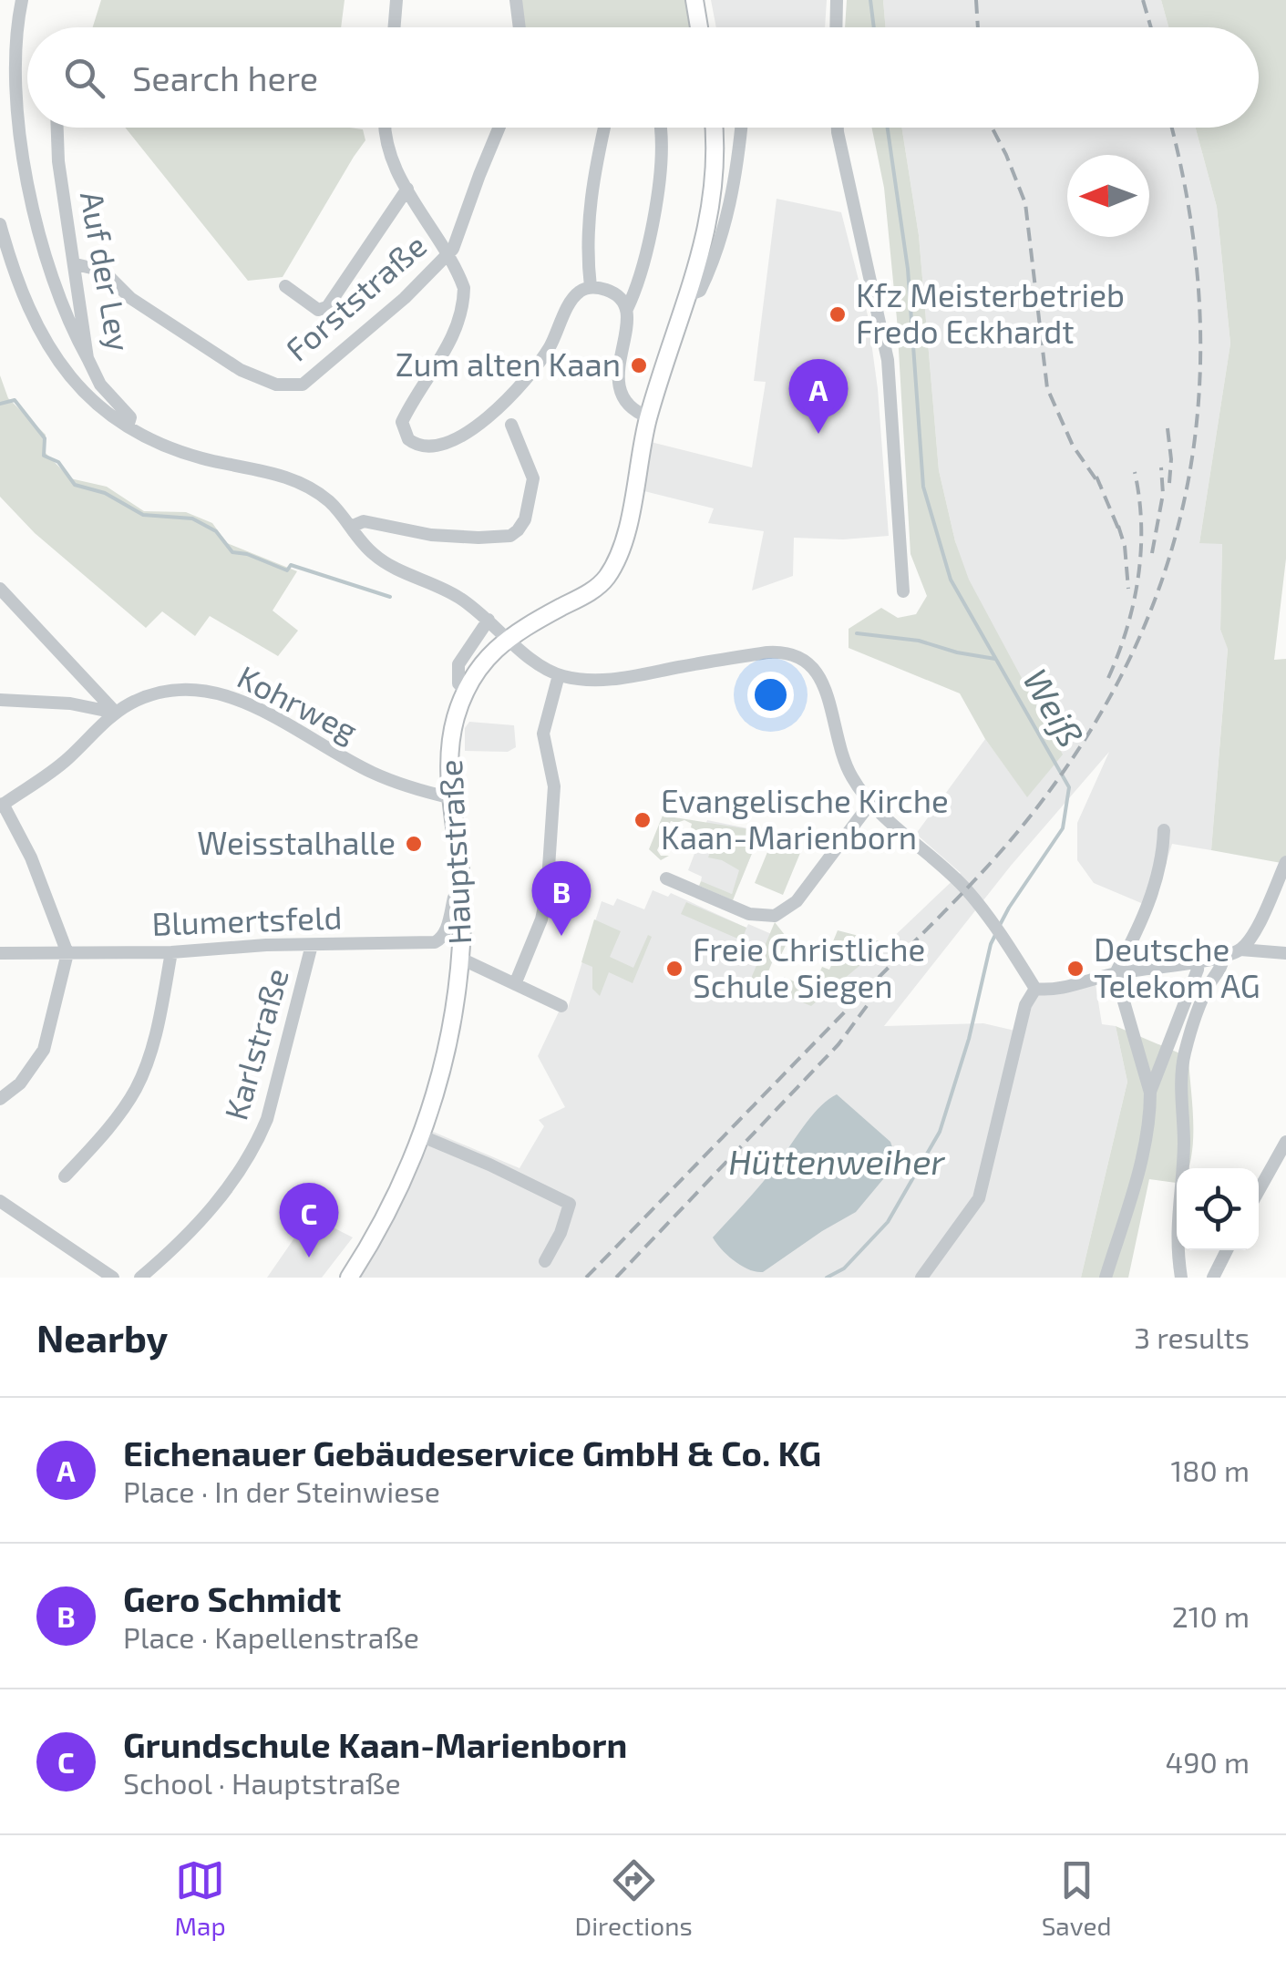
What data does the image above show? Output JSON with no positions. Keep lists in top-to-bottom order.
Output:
{
  "streets": {
    "main road": ["Hauptstraße"],
    "street": [
      "Auf der Ley",
      "Forststraße",
      "Kohrweg",
      "Blumertsfeld",
      "Karlstraße"
    ]
  },
  "crossings": [
    ["Auf der Ley", "Forststraße"],
    ["Kohrweg", "Hauptstraße"],
    ["Hauptstraße", "Blumertsfeld"],
    ["Blumertsfeld", "Karlstraße"]
  ],
  "water": ["Weiß", "Hüttenweiher"],
  "places": [
    "Kfz Meisterbetrieb Fredo Eckhardt",
    "Zum alten Kaan",
    "Evangelische Kirche Kaan-Marienborn",
    "Weisstalhalle",
    "Freie Christliche Schule Siegen",
    "Deutsche Telekom AG"
  ],
  "north": "left",
  "page": {
    "search": "Search here",
    "pins": ["A", "B", "C"],
    "heading": ["Nearby", "3 results"],
    "list": [
      {
        "mark": "A",
        "name": "Eichenauer Gebäudeservice GmbH & Co. KG",
        "note": "Place · In der Steinwiese",
        "value": "180 m"
      },
      {
        "mark": "B",
        "name": "Gero Schmidt",
        "note": "Place · Kapellenstraße",
        "value": "210 m"
      },
      {
        "mark": "C",
        "name": "Grundschule Kaan-Marienborn",
        "note": "School · Hauptstraße",
        "value": "490 m"
      }
    ],
    "nav": ["Map", "Directions", "Saved"]
  }
}
